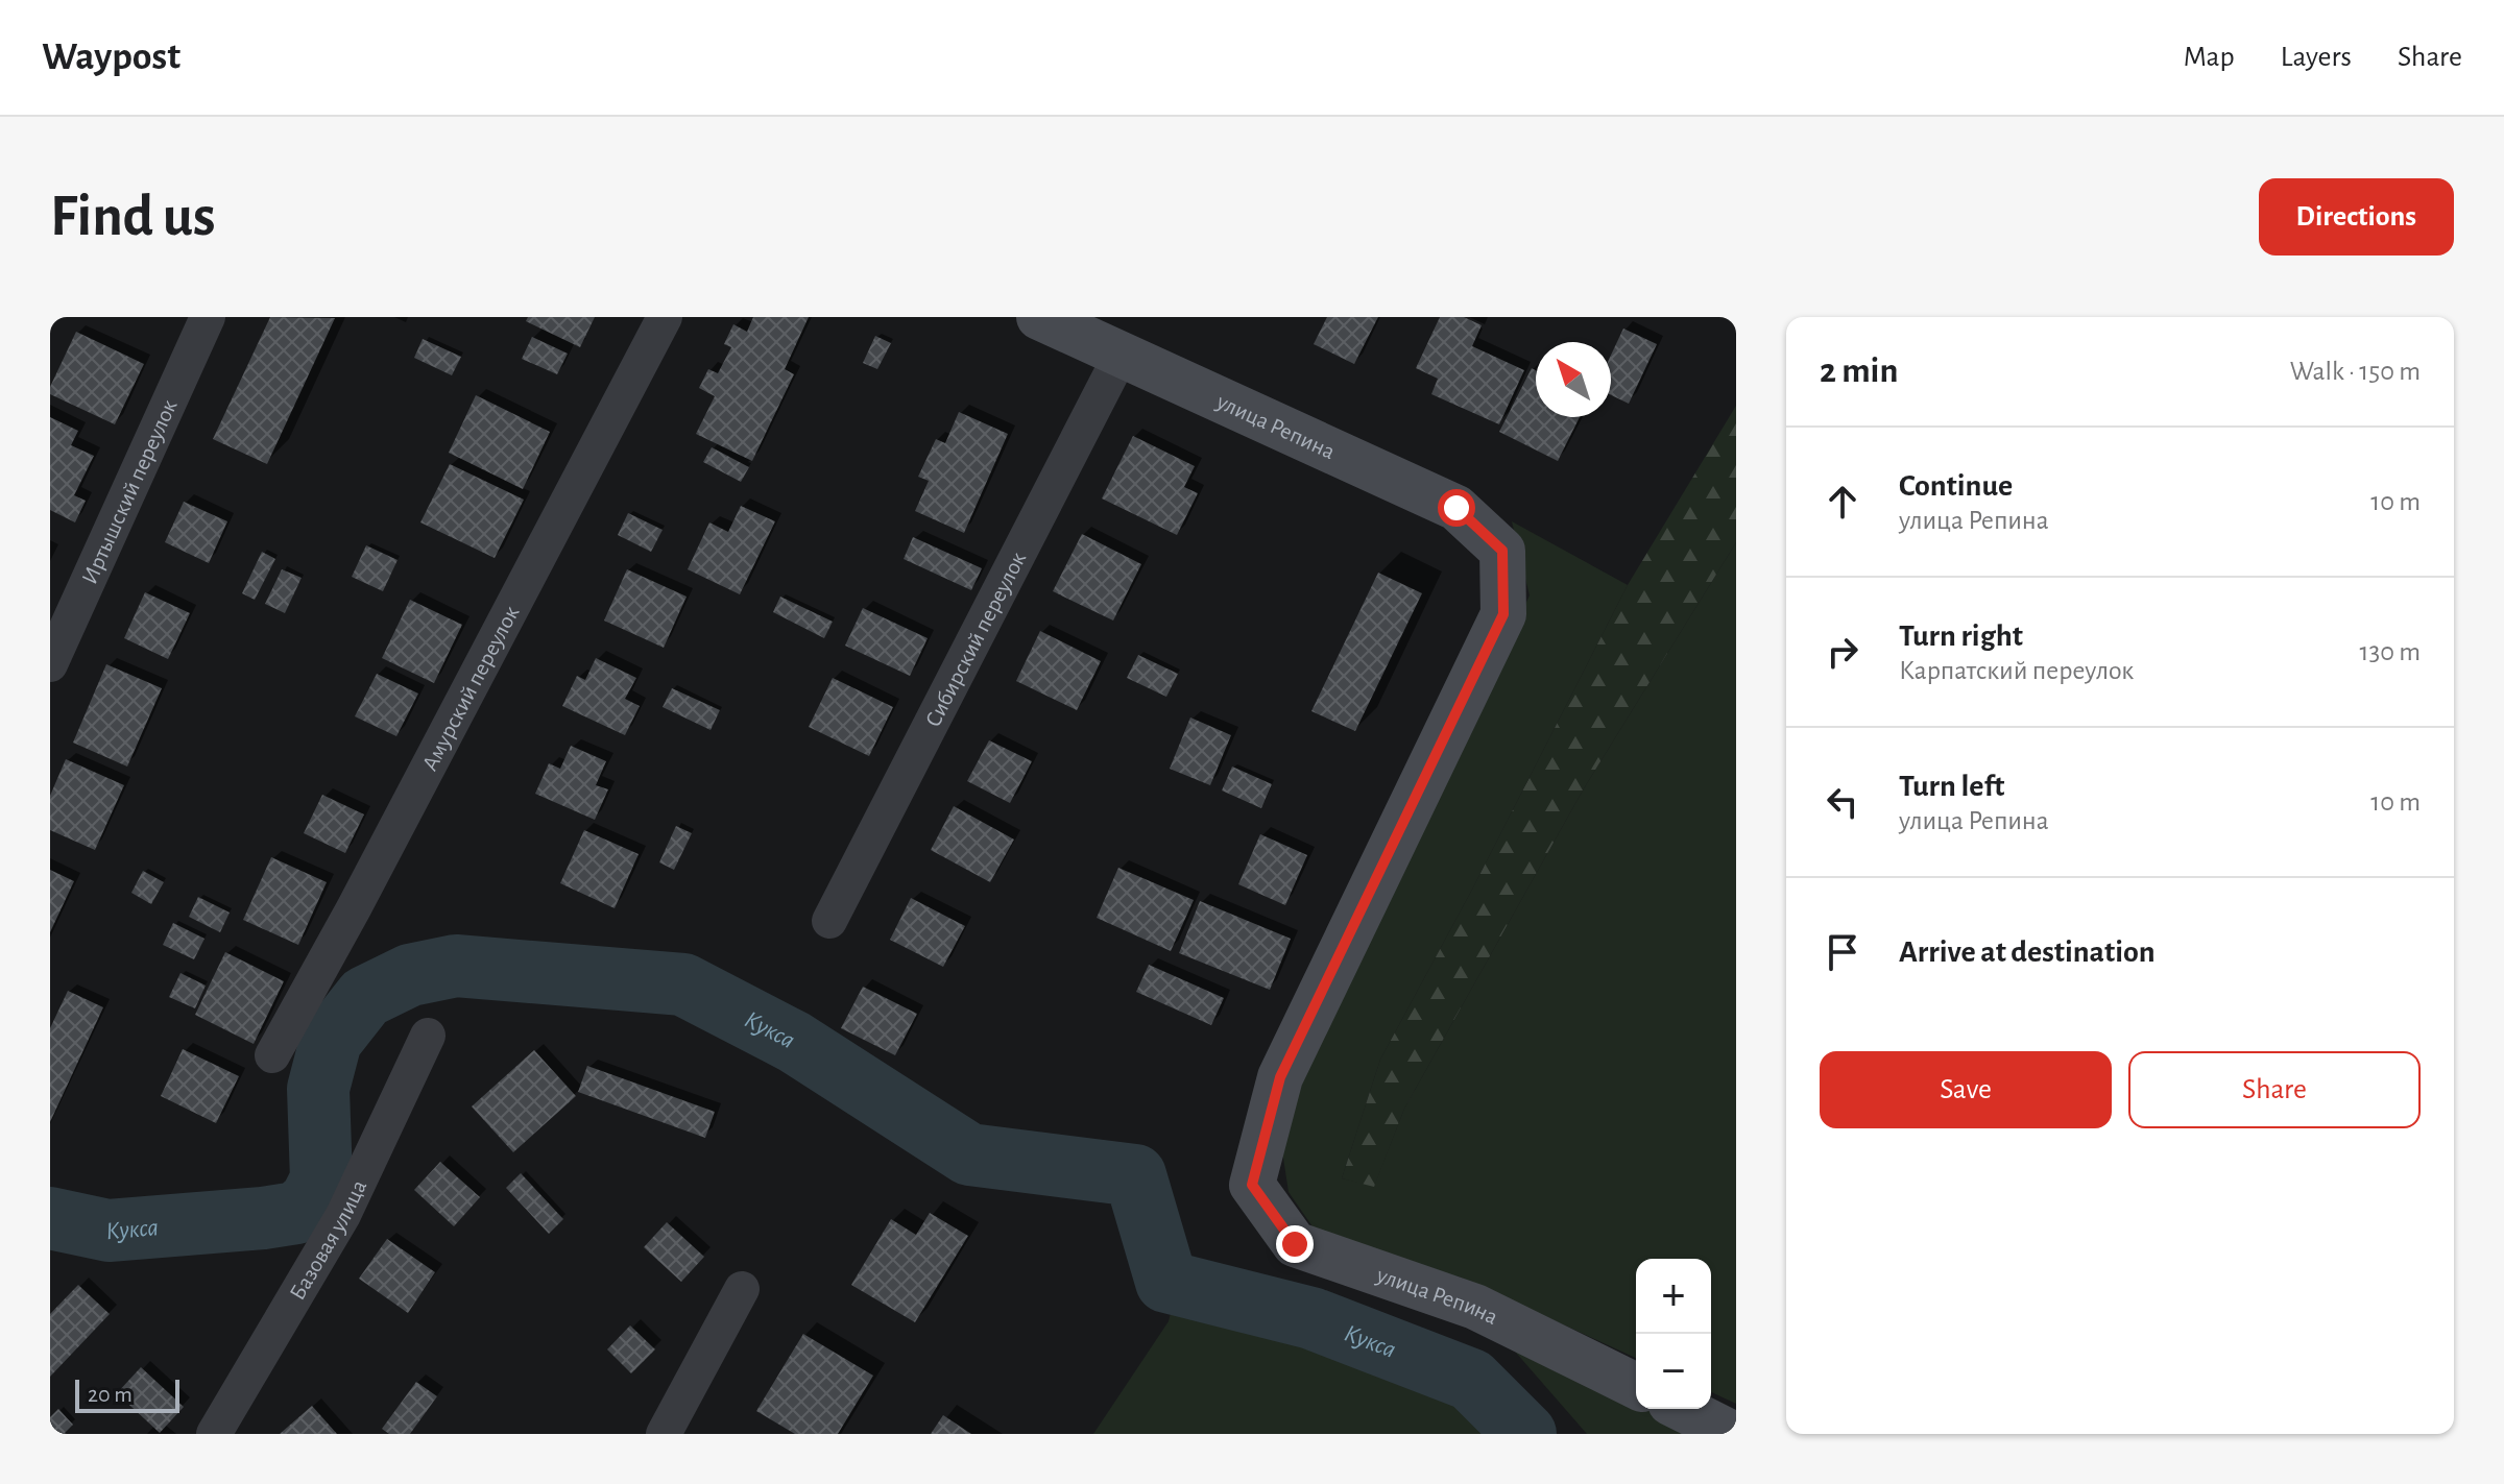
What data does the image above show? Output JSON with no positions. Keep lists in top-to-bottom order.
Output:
{
  "streets": {
    "street": [
      "улица Репина",
      "Иртышский переулок",
      "Сибирский переулок",
      "Амурский переулок",
      "Базовая улица"
    ]
  },
  "crossings": [
    ["улица Репина", "Сибирский переулок"]
  ],
  "water": ["Кукса"],
  "scale_bar": "20 m",
  "north": "top left",
  "page": {
    "header": "Waypost",
    "nav": ["Map", "Layers", "Share"],
    "buttons": [
      "Directions",
      ["Save", "Share"]
    ],
    "title": "Find us",
    "heading": ["2 min", "Walk · 150 m"],
    "list": [
      ["Continue", "улица Репина", "10 m"],
      ["Turn right", "Карпатский переулок", "130 m"],
      ["Turn left", "улица Репина", "10 m"],
      "Arrive at destination"
    ],
    "map_buttons": ["+", "−"],
    "scale": "20 m"
  }
}
